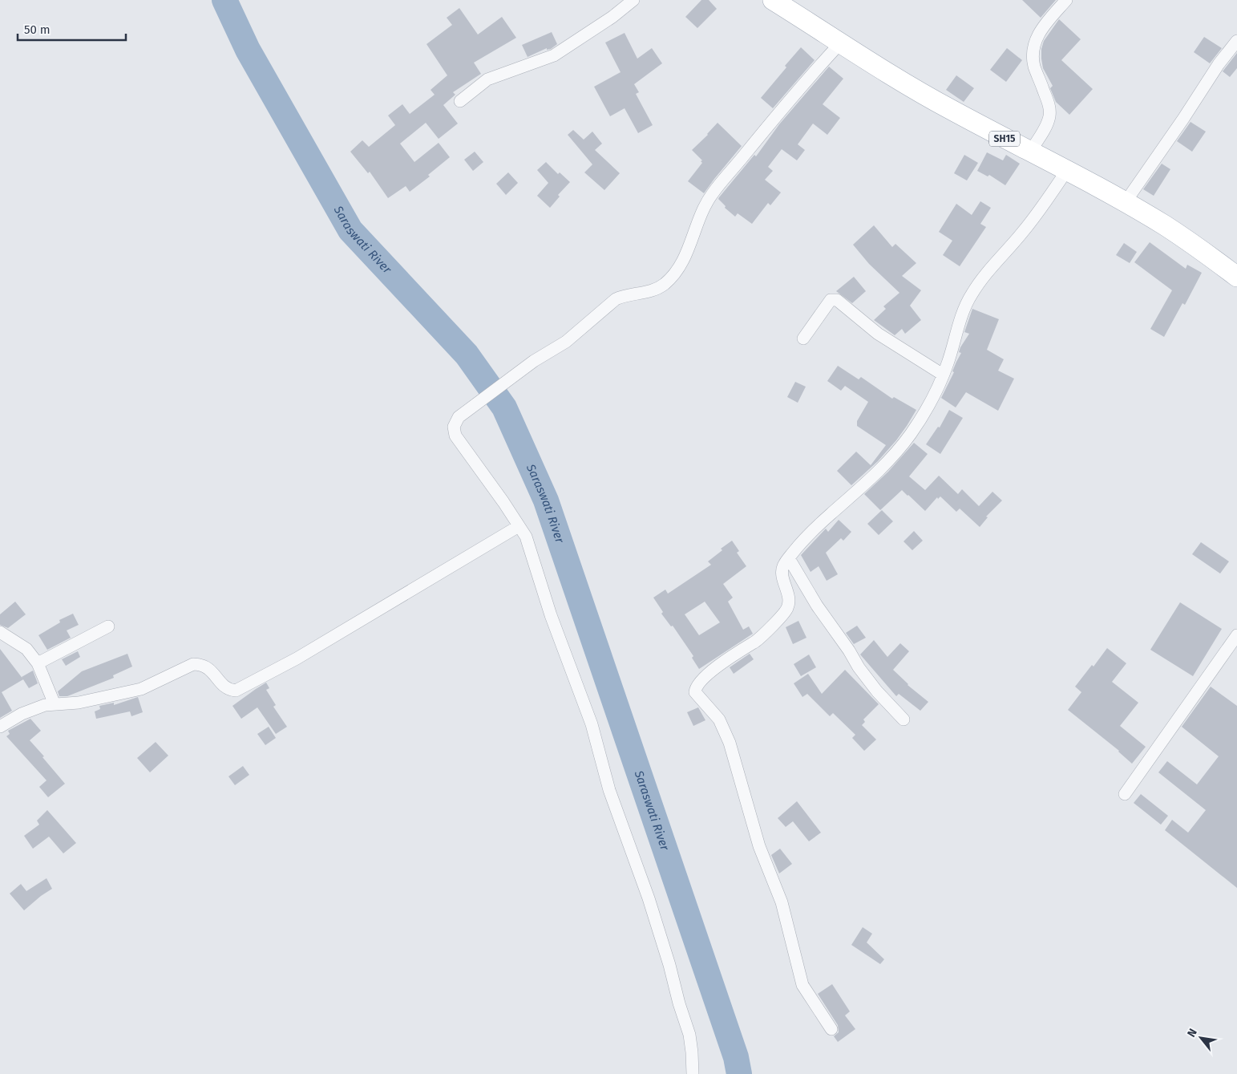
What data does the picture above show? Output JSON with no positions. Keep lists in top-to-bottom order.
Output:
{
  "streets": {
    "main road": ["SH15"]
  },
  "water": ["Saraswati River"],
  "scale_bar": "50 m",
  "north": "top left"
}
